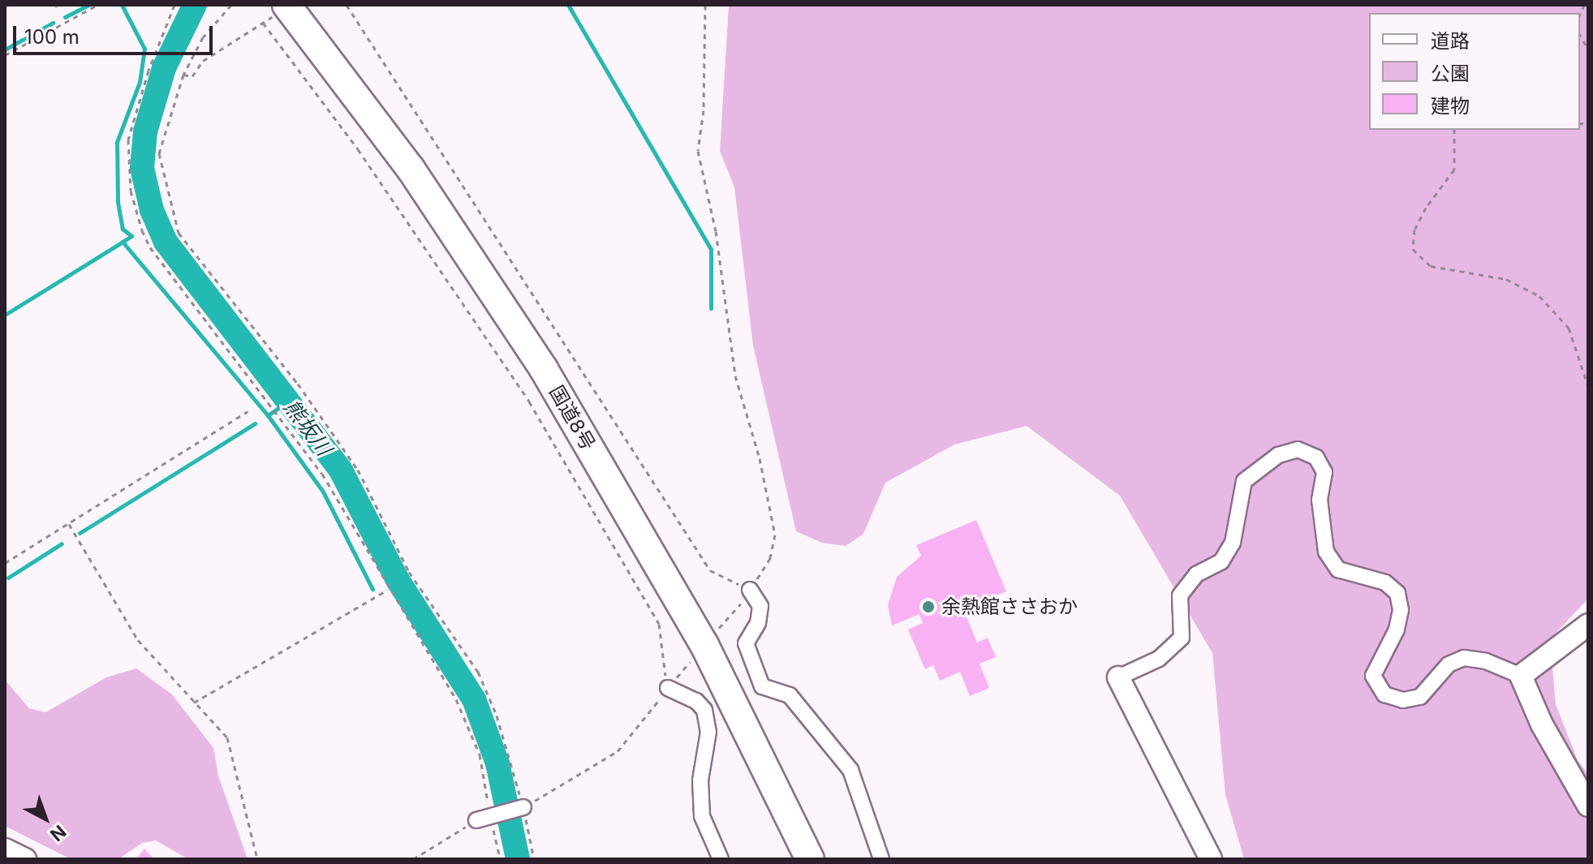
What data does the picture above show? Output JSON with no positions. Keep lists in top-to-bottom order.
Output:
{
  "streets": {
    "highway": ["国道8号"]
  },
  "water": ["熊坂川"],
  "places": ["余熱館ささおか"],
  "legend": ["道路", "公園", "建物"],
  "scale_bar": "100 m",
  "north": "bottom right"
}
